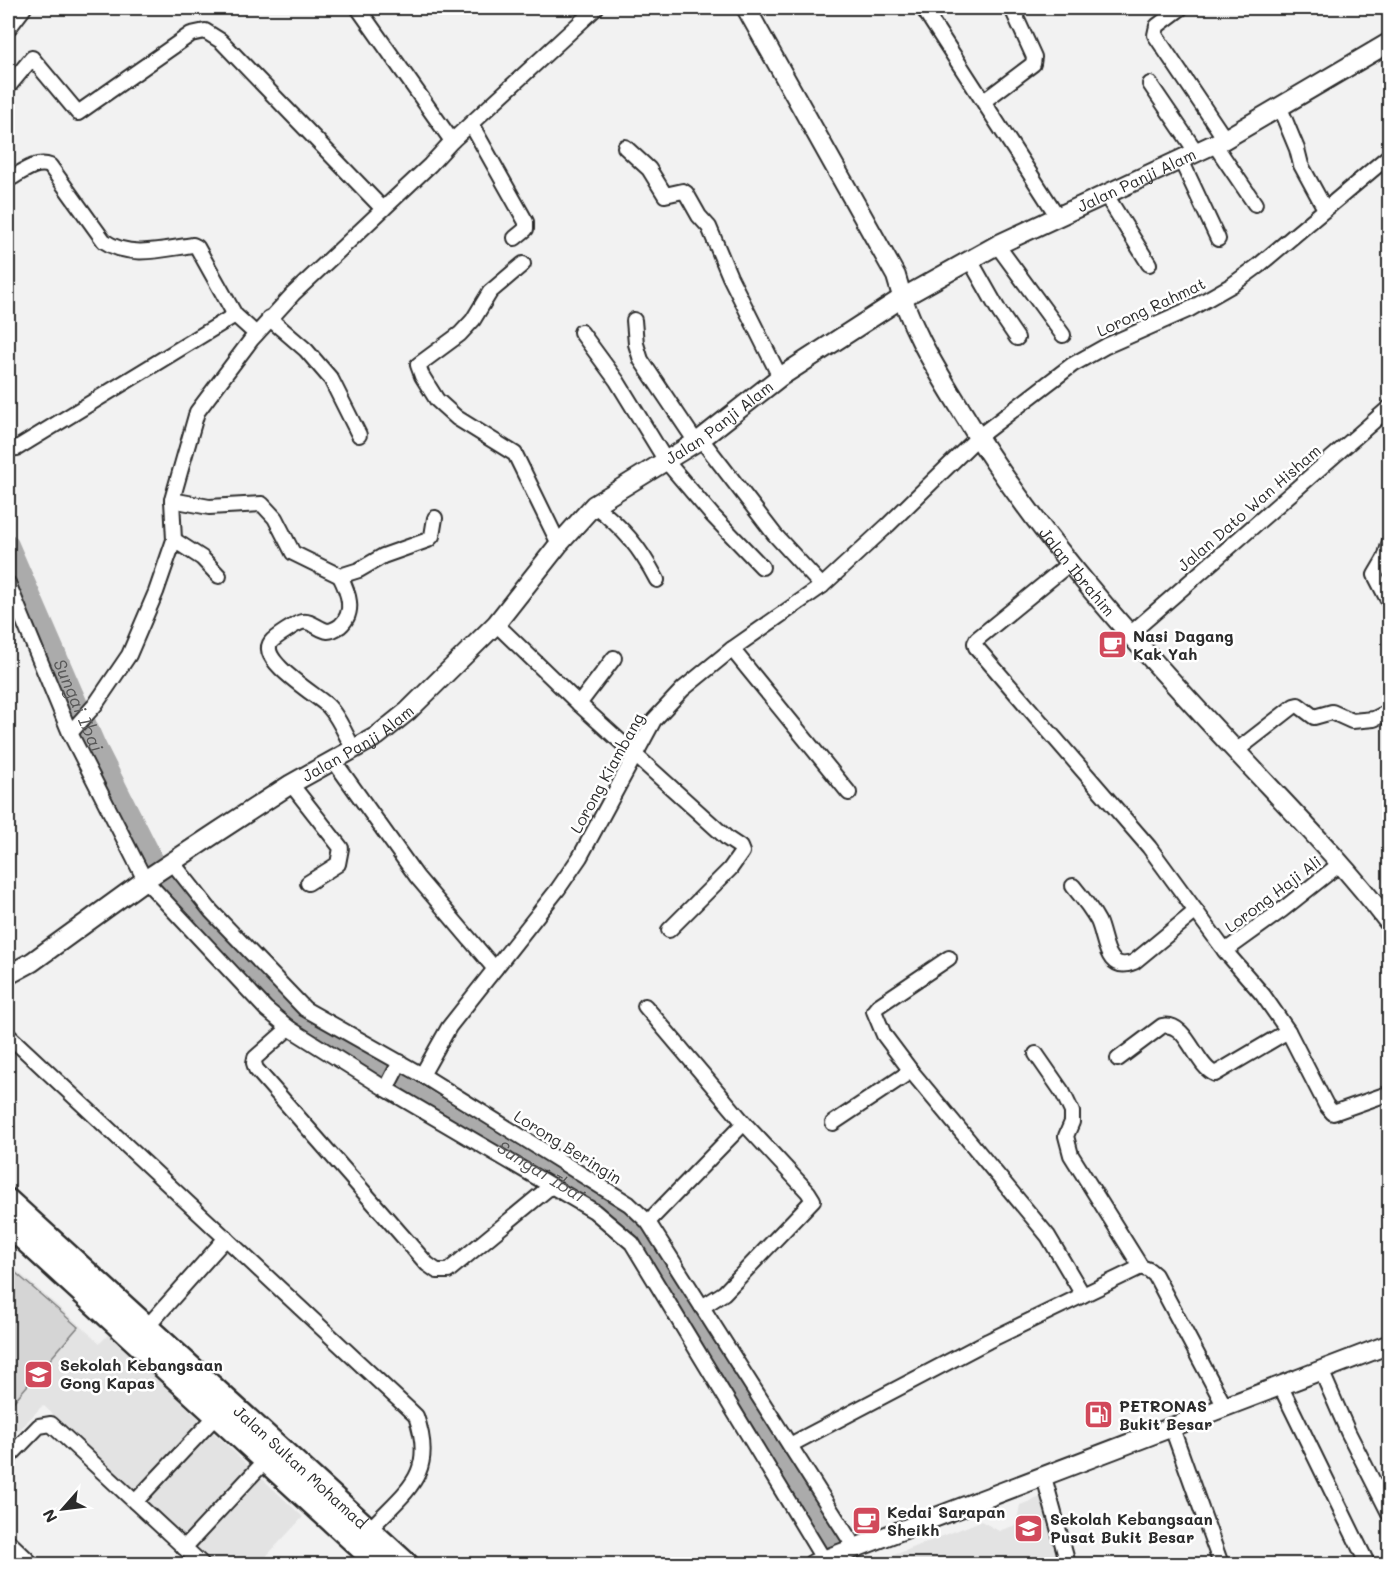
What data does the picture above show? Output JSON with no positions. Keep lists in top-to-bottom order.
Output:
{
  "streets": {
    "highway": ["Jalan Sultan Mohamad"],
    "main road": ["Jalan Panji Alam", "Jalan Ibrahim"],
    "street": [
      "Lorong Rahmat",
      "Jalan Dato Wan Hisham",
      "Lorong Kiambang",
      "Lorong Haji Ali",
      "Lorong Beringin"
    ]
  },
  "crossings": [
    ["Jalan Panji Alam", "Jalan Ibrahim"],
    ["Jalan Panji Alam", "Lorong Beringin"],
    ["Lorong Rahmat", "Jalan Ibrahim"],
    ["Lorong Rahmat", "Lorong Kiambang"],
    ["Jalan Dato Wan Hisham", "Jalan Ibrahim"],
    ["Jalan Ibrahim", "Lorong Kiambang"],
    ["Jalan Ibrahim", "Lorong Haji Ali"],
    ["Lorong Kiambang", "Lorong Beringin"]
  ],
  "water": ["Sungai Ibai"],
  "places": {
    "cafe": ["Nasi Dagang Kak Yah", "Kedai Sarapan Sheikh"],
    "school or university": ["Sekolah Kebangsaan Gong Kapas", "Sekolah Kebangsaan Pusat Bukit Besar"],
    "fuel station": ["PETRONAS Bukit Besar"]
  },
  "north": "bottom left"
}
